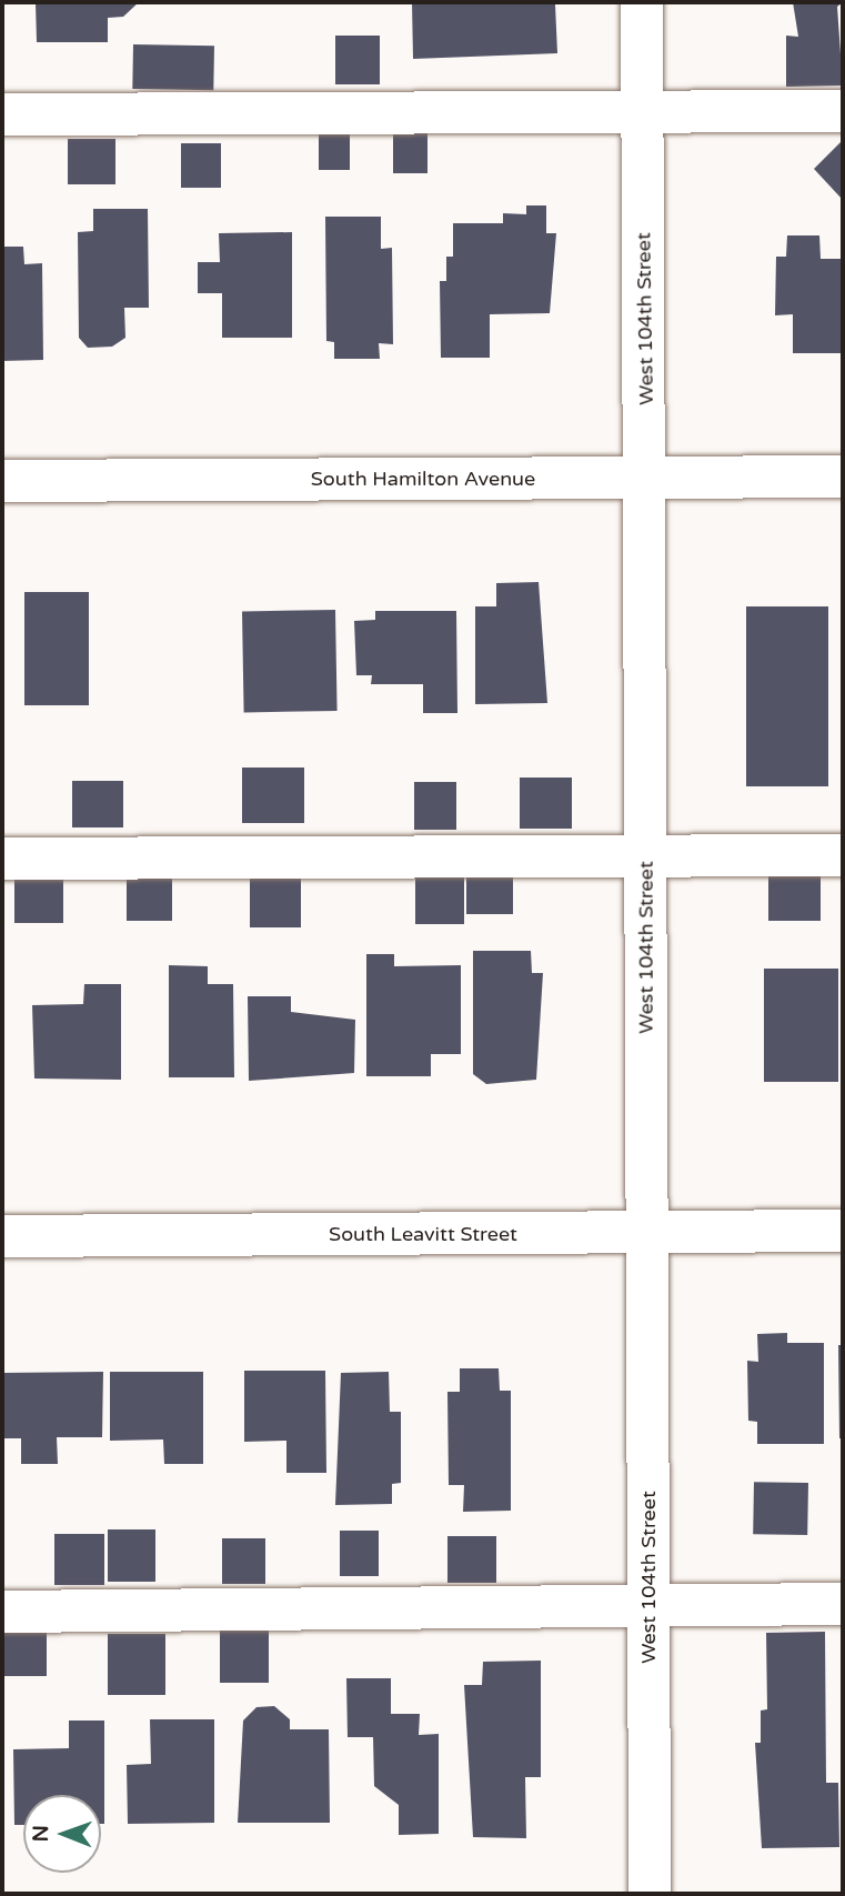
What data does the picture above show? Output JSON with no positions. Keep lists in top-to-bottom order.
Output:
{
  "streets": {
    "street": ["West 104th Street", "South Hamilton Avenue", "South Leavitt Street"]
  },
  "crossings": [
    ["West 104th Street", "South Hamilton Avenue"],
    ["West 104th Street", "South Leavitt Street"]
  ],
  "north": "left"
}
